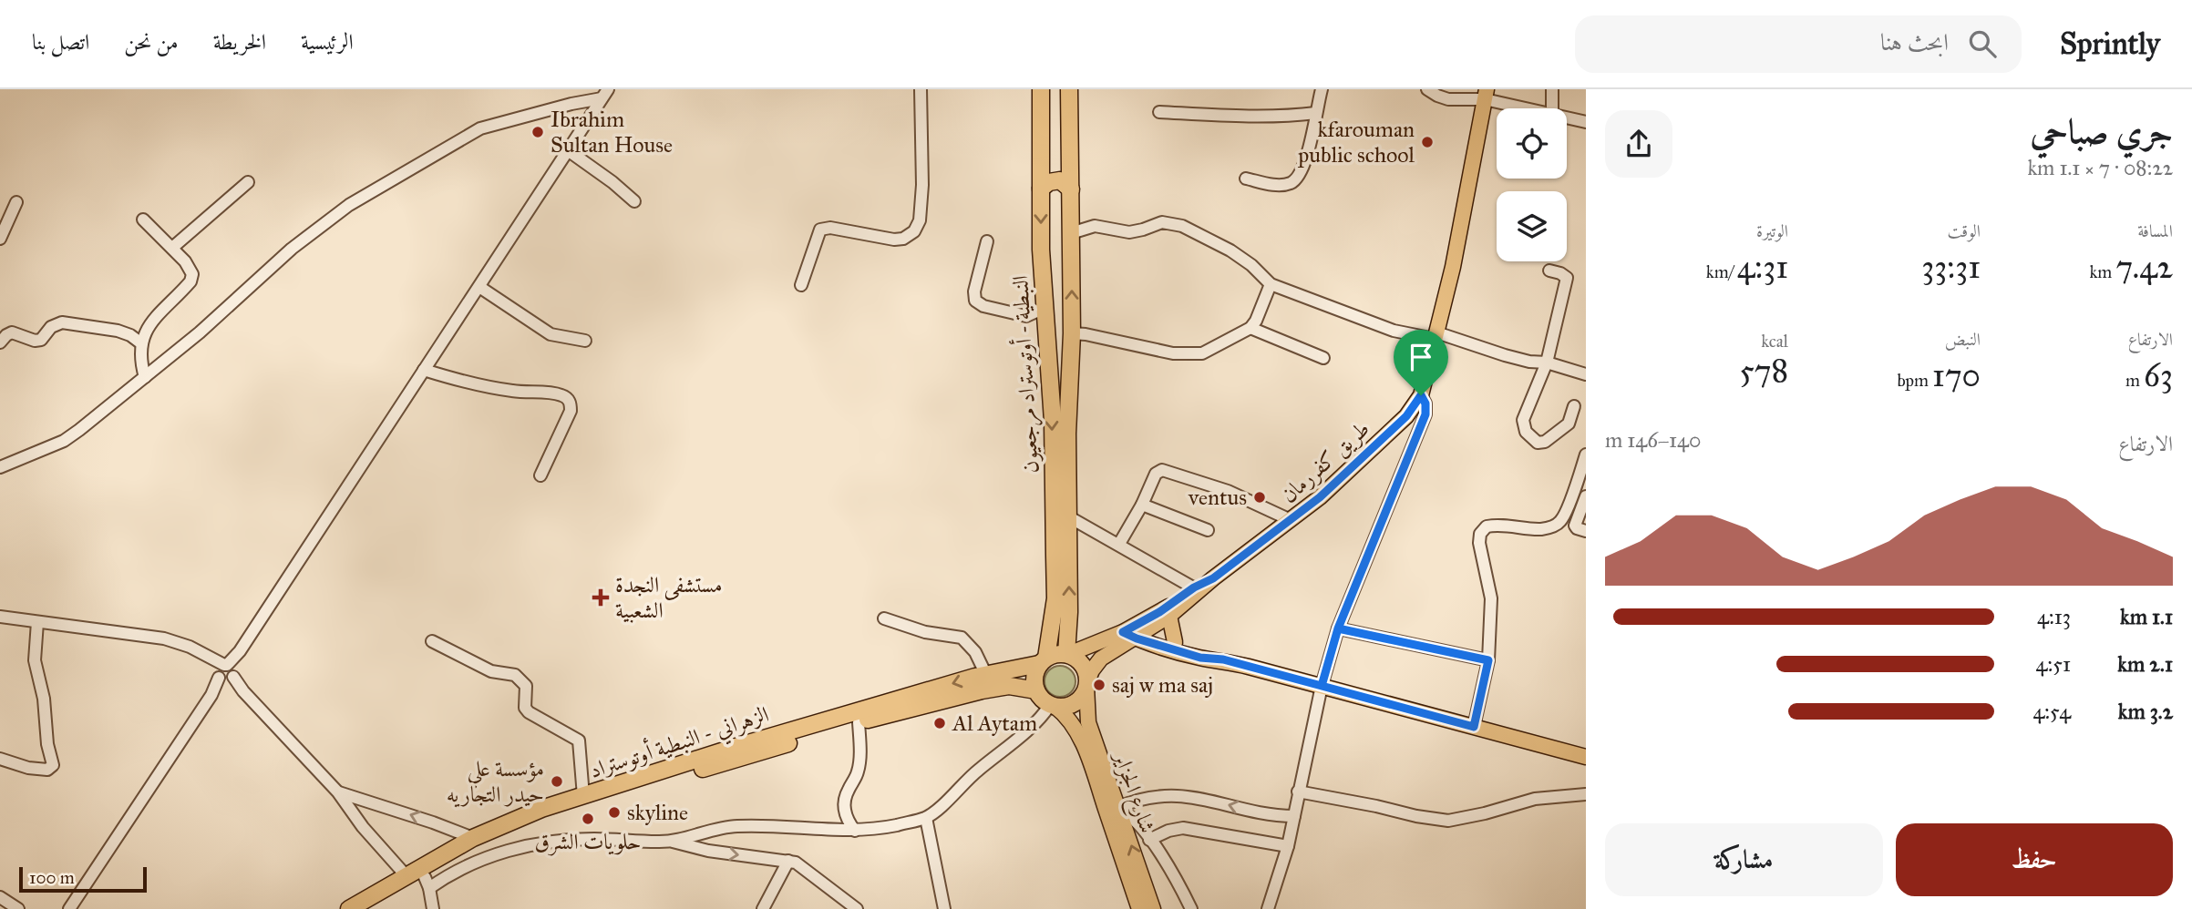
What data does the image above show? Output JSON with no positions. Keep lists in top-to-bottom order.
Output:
{
  "streets": {
    "highway": ["النبطية - أوتوستراد مرجعيون", "الزهراني - النبطية أوتوستراد"],
    "main road": ["طريق كفررمان", "شارع الجزاير"]
  },
  "crossings": [
    ["النبطية - أوتوستراد مرجعيون", "الزهراني - النبطية أوتوستراد"],
    ["النبطية - أوتوستراد مرجعيون", "شارع الجزاير"],
    ["الزهراني - النبطية أوتوستراد", "شارع الجزاير"]
  ],
  "places": {
    "other": [
      "Ibrahim Sultan House",
      "kfarouman public school",
      "ventus",
      "saj w ma saj",
      "Al Aytam",
      "مؤسسة علي حيدر التجاريه",
      "skyline",
      "حلويات الشرق"
    ],
    "health": ["مستشفى النجدة الشعبية"]
  },
  "scale_bar": "100 m",
  "page": {
    "header": "Sprintly",
    "search": "ابحث هنا",
    "nav": [
      "الرئيسية",
      "الخريطة",
      "من نحن",
      "اتصل بنا"
    ],
    "heading": ["جري صباحي", "08:22 · 7 × 1.1 km"],
    "stats": [
      ["المسافة", "7.42 km"],
      ["الوقت", "33:31"],
      ["الوتيرة", "4:31 /km"],
      ["الارتفاع", "63 m"],
      ["النبض", "170 bpm"],
      ["kcal", "578"]
    ],
    "chart": ["الارتفاع", "140–146 m"],
    "list": [
      {
        "name": "1.1 km",
        "note": "4:13"
      },
      {
        "name": "2.1 km",
        "note": "4:51"
      },
      {
        "name": "3.2 km",
        "note": "4:54"
      }
    ],
    "buttons": ["حفظ", "مشاركة"],
    "scale": "100 m"
  }
}
